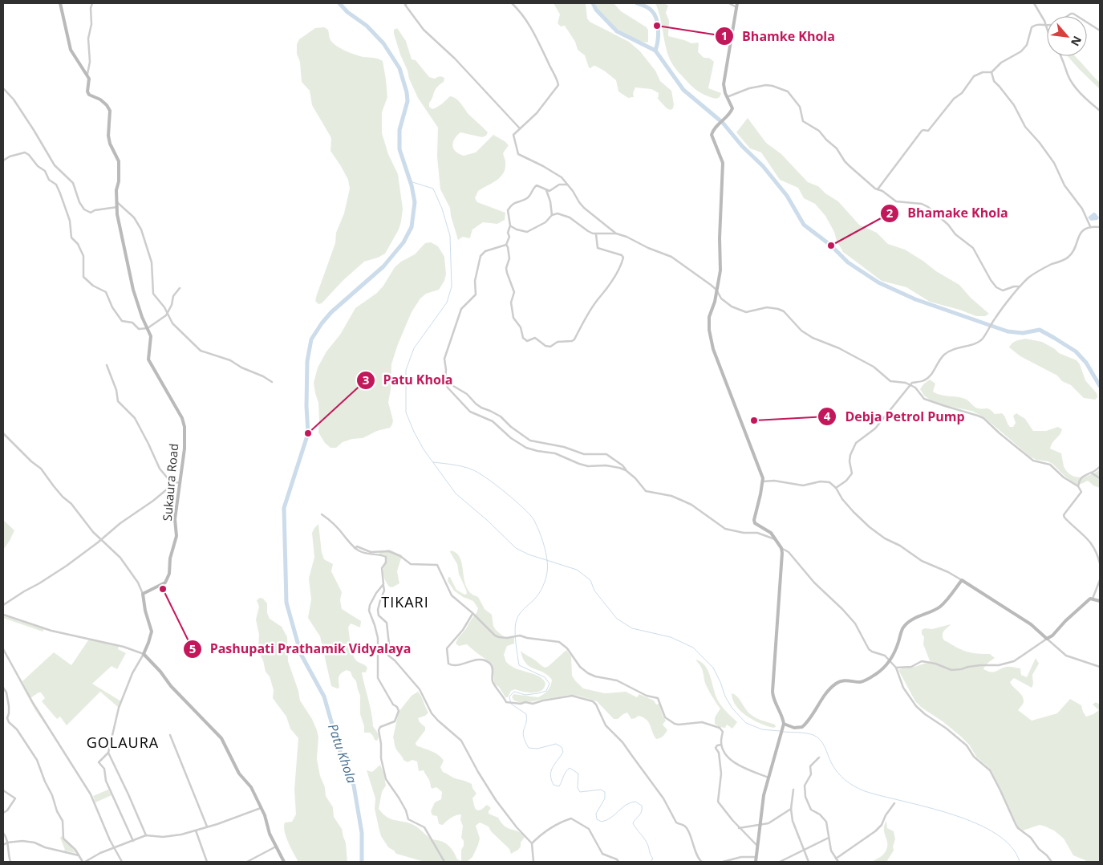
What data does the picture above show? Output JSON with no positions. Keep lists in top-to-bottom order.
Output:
{
  "streets": {
    "street": ["Sukaura Road"]
  },
  "districts": ["TIKARI", "GOLAURA"],
  "water": ["Patu Khola"],
  "places": [
    "Bhamke Khola",
    "Bhamake Khola",
    "Debja Petrol Pump",
    "Patu Khola",
    "Pashupati Prathamik Vidyalaya"
  ],
  "north": "bottom right"
}
